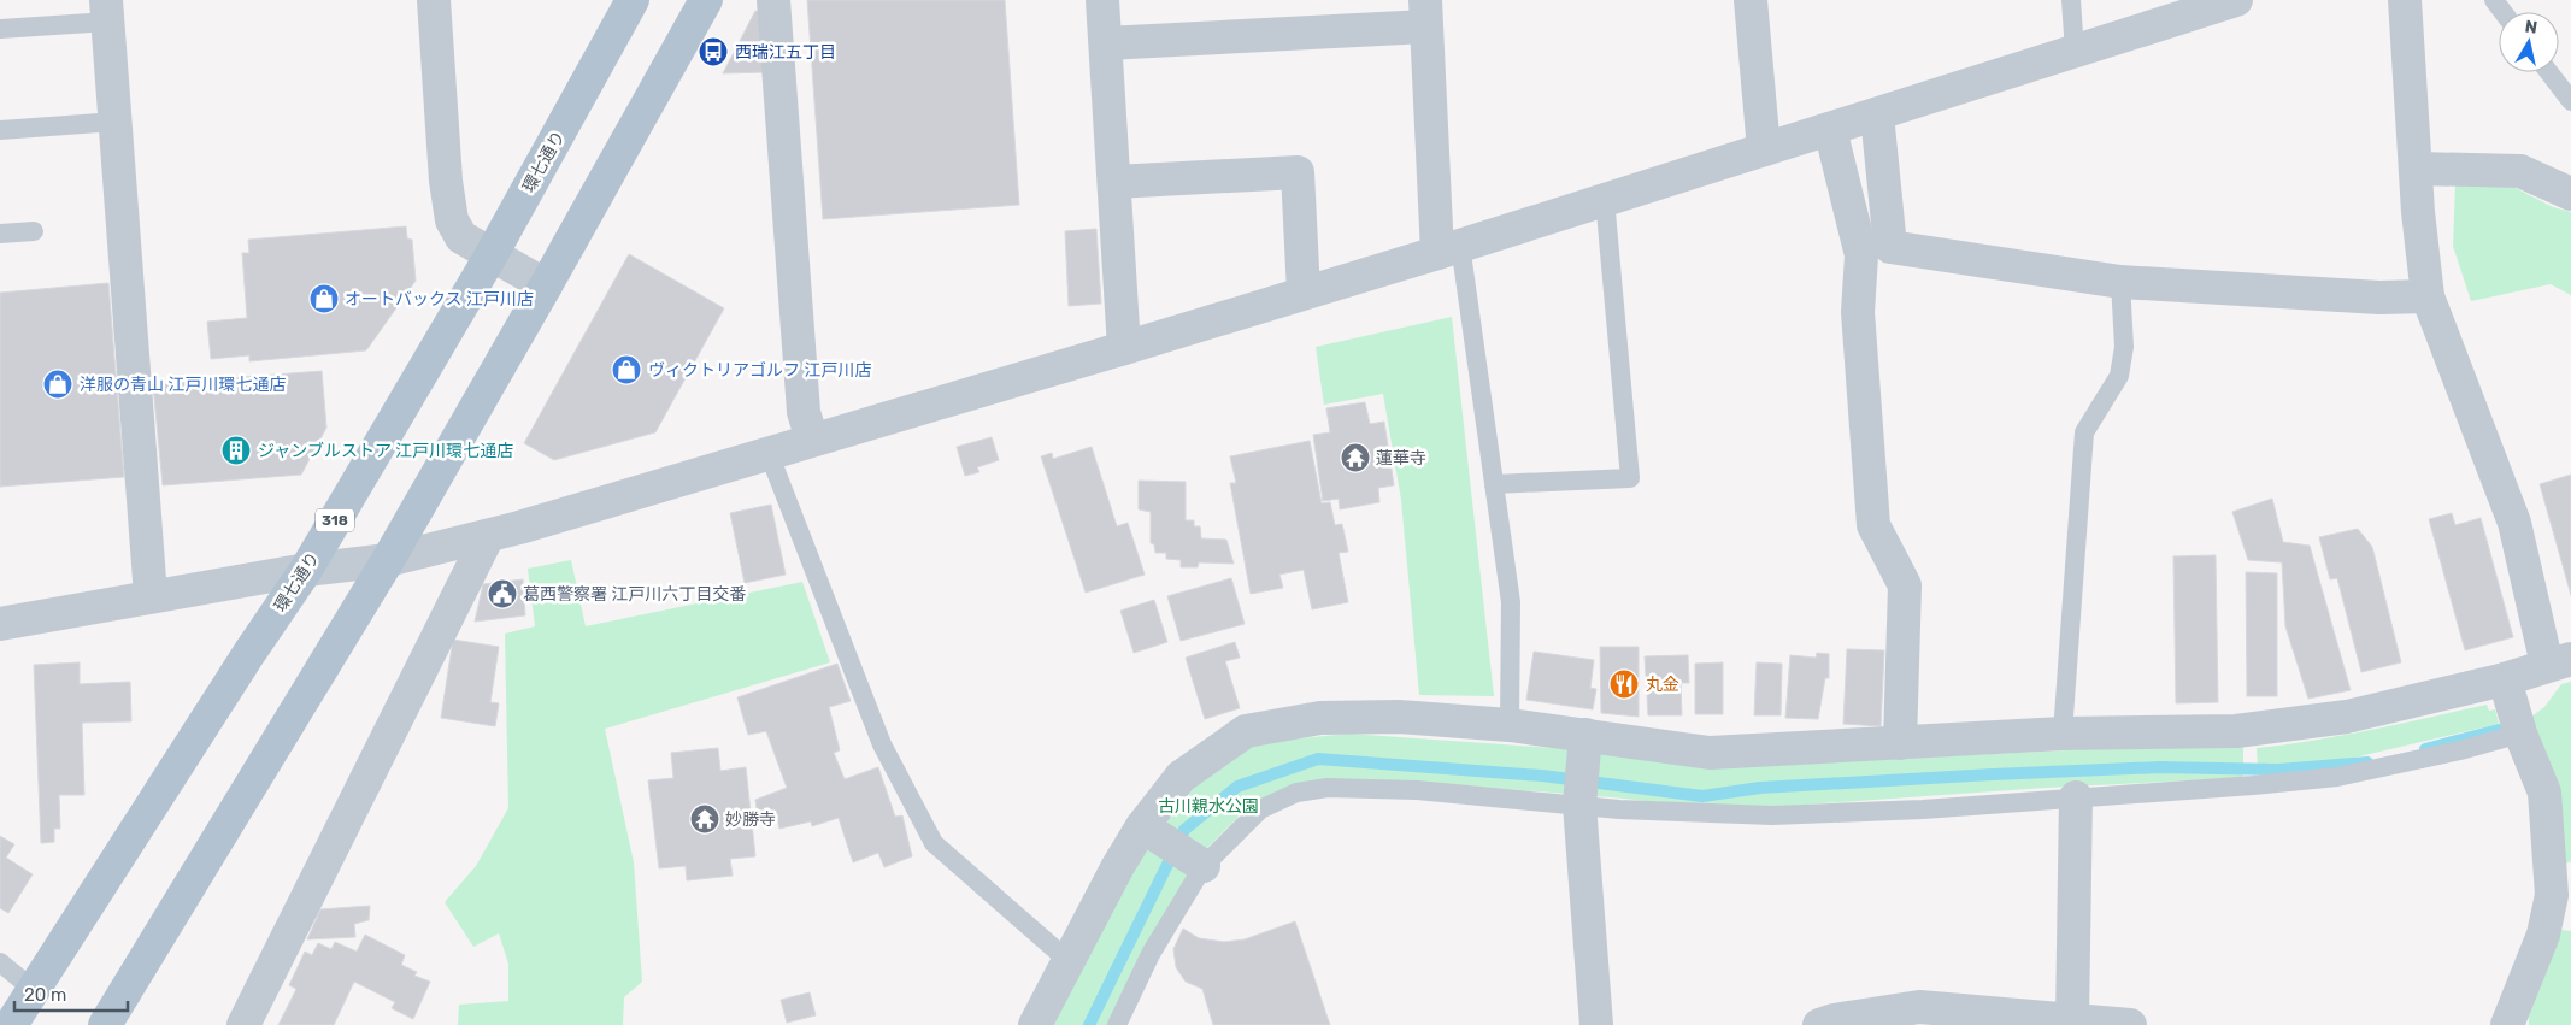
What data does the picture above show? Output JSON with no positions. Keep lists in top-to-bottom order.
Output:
{
  "streets": {
    "main road": ["環七通り", "318"]
  },
  "parks": ["古川親水公園"],
  "places": {
    "bus stop": ["西瑞江五丁目"],
    "shop": ["オートバックス 江戸川店", "ヴィクトリアゴルフ 江戸川店", "洋服の青山 江戸川環七通店"],
    "building": ["ジャンブルストア 江戸川環七通店"],
    "temple": ["蓮華寺", "妙勝寺"],
    "public building": ["葛西警察署 江戸川六丁目交番"],
    "restaurant": ["丸金"]
  },
  "scale_bar": "20 m",
  "north": "top"
}
